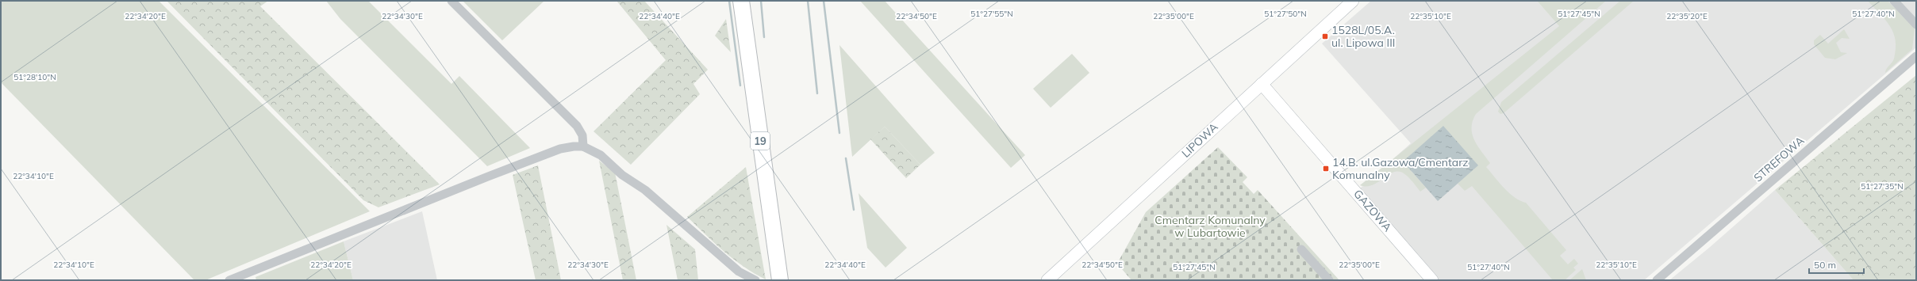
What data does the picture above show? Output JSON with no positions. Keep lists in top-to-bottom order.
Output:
{
  "streets": {
    "highway": ["19"],
    "street": ["LIPOWA", "STREFOWA", "GAZOWA"]
  },
  "crossings": [
    ["LIPOWA", "GAZOWA"]
  ],
  "parks": ["Cmentarz Komunalny w Lubartowie"],
  "places": {
    "transit": ["1528L/05.A. ul. Lipowa III", "14.B. ul.Gazowa/Cmentarz Komunalny"]
  },
  "scale_bar": "50 m",
  "coordinates": [
    "51°27'55\"N",
    "51°27'50\"N",
    "51°27'40\"N",
    "51°27'45\"N",
    "22°34'40\"E",
    "22°34'20\"E",
    "22°34'30\"E",
    "22°34'50\"E",
    "22°35'00\"E",
    "22°35'10\"E",
    "22°35'20\"E",
    "51°28'10\"N",
    "22°34'10\"E",
    "51°27'35\"N"
  ]
}
